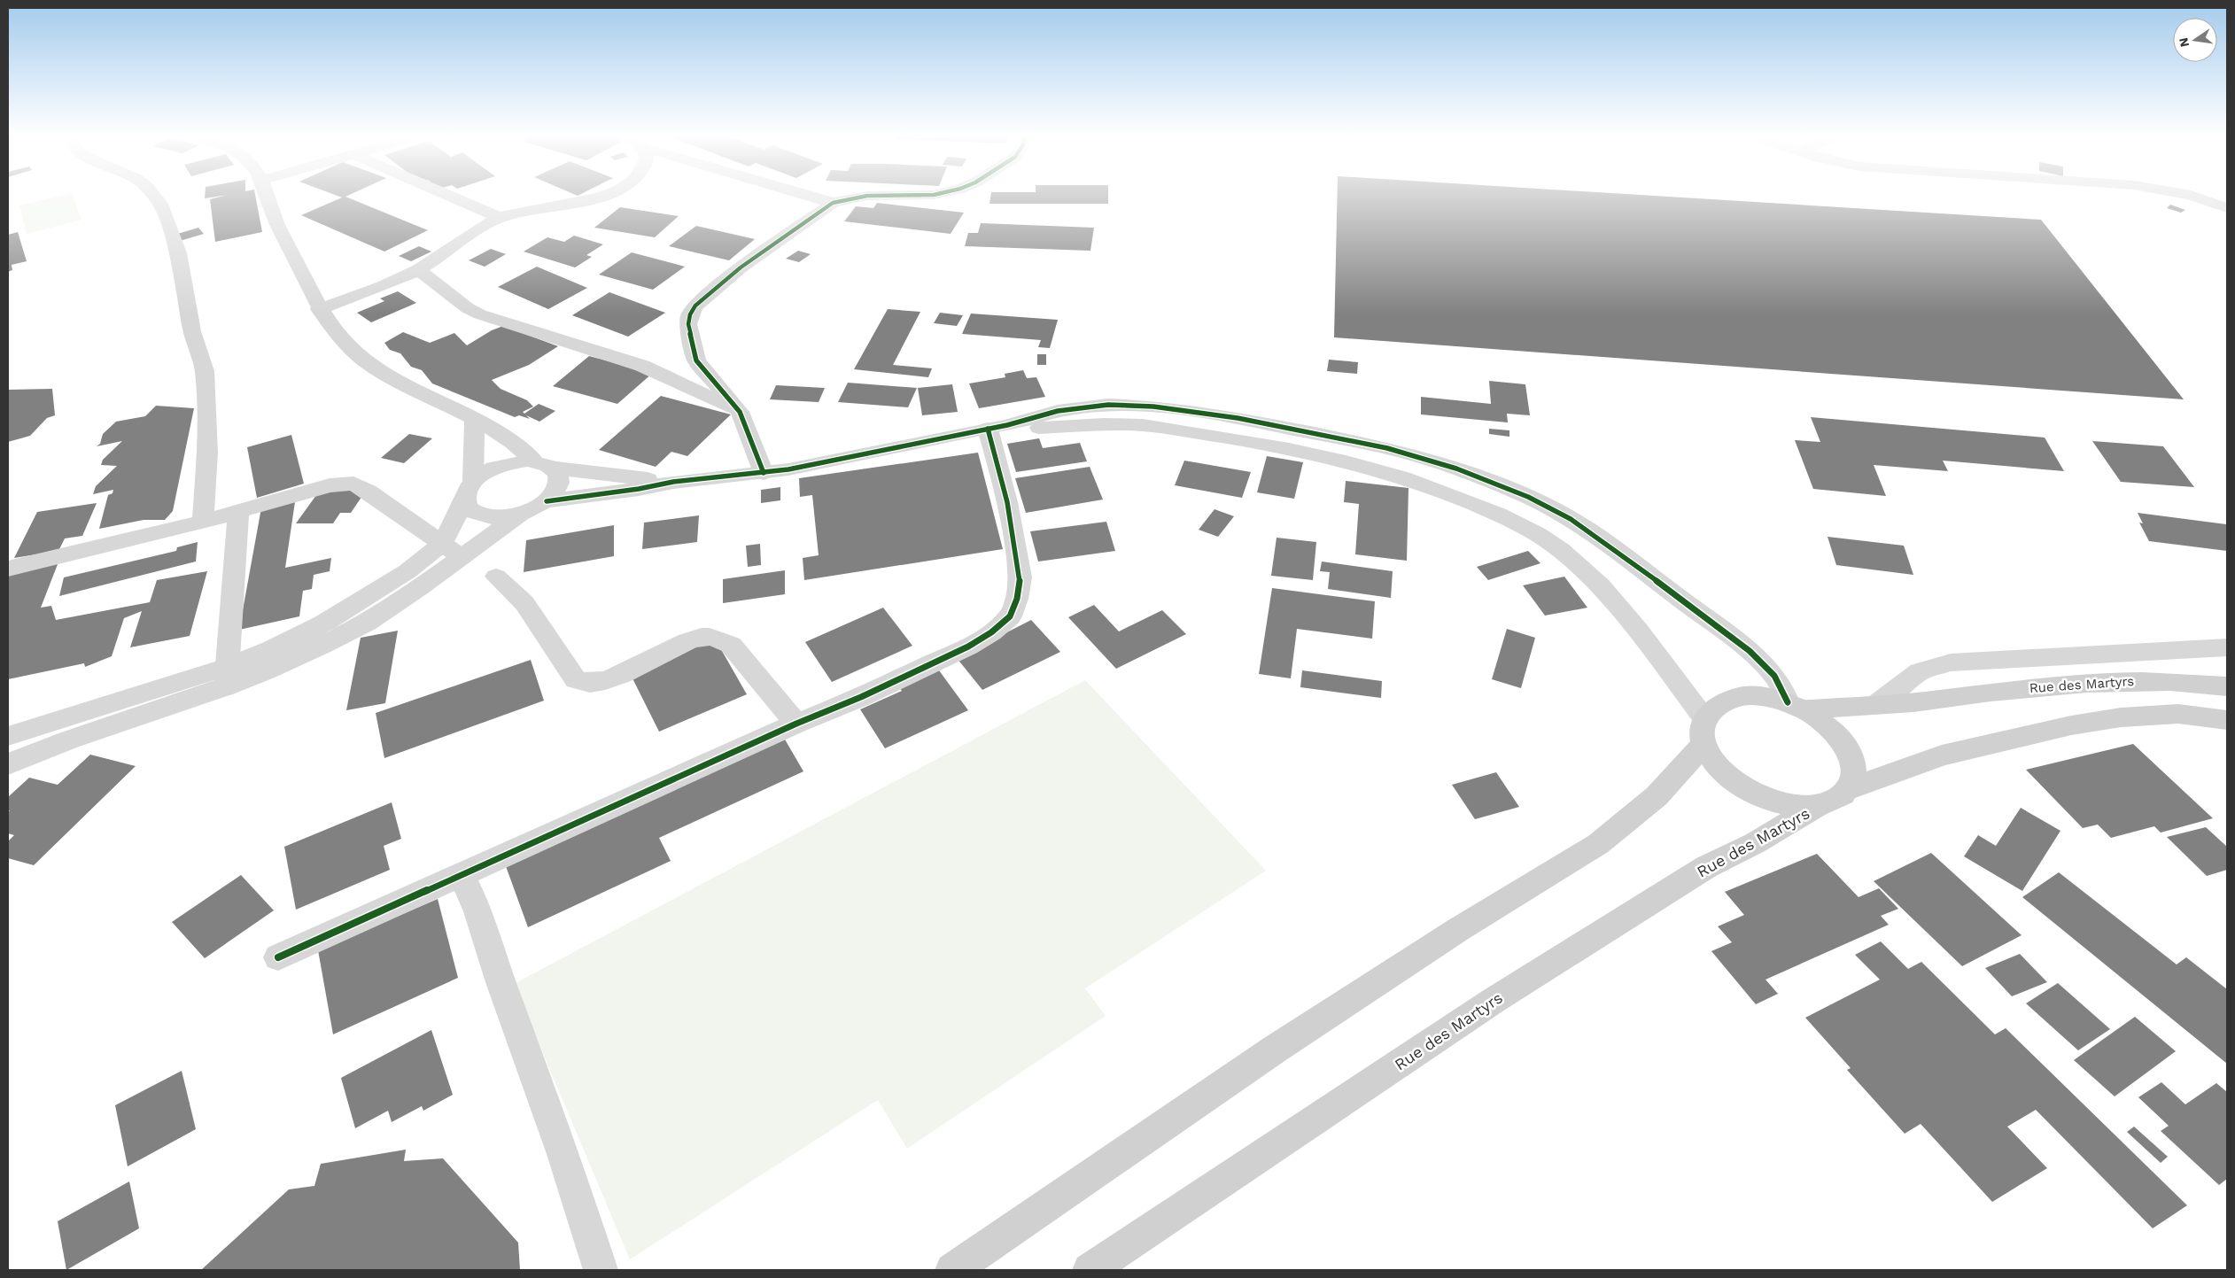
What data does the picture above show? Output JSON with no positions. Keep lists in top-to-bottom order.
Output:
{
  "streets": {
    "main road": ["Rue des Martyrs"]
  },
  "north": "left"
}
